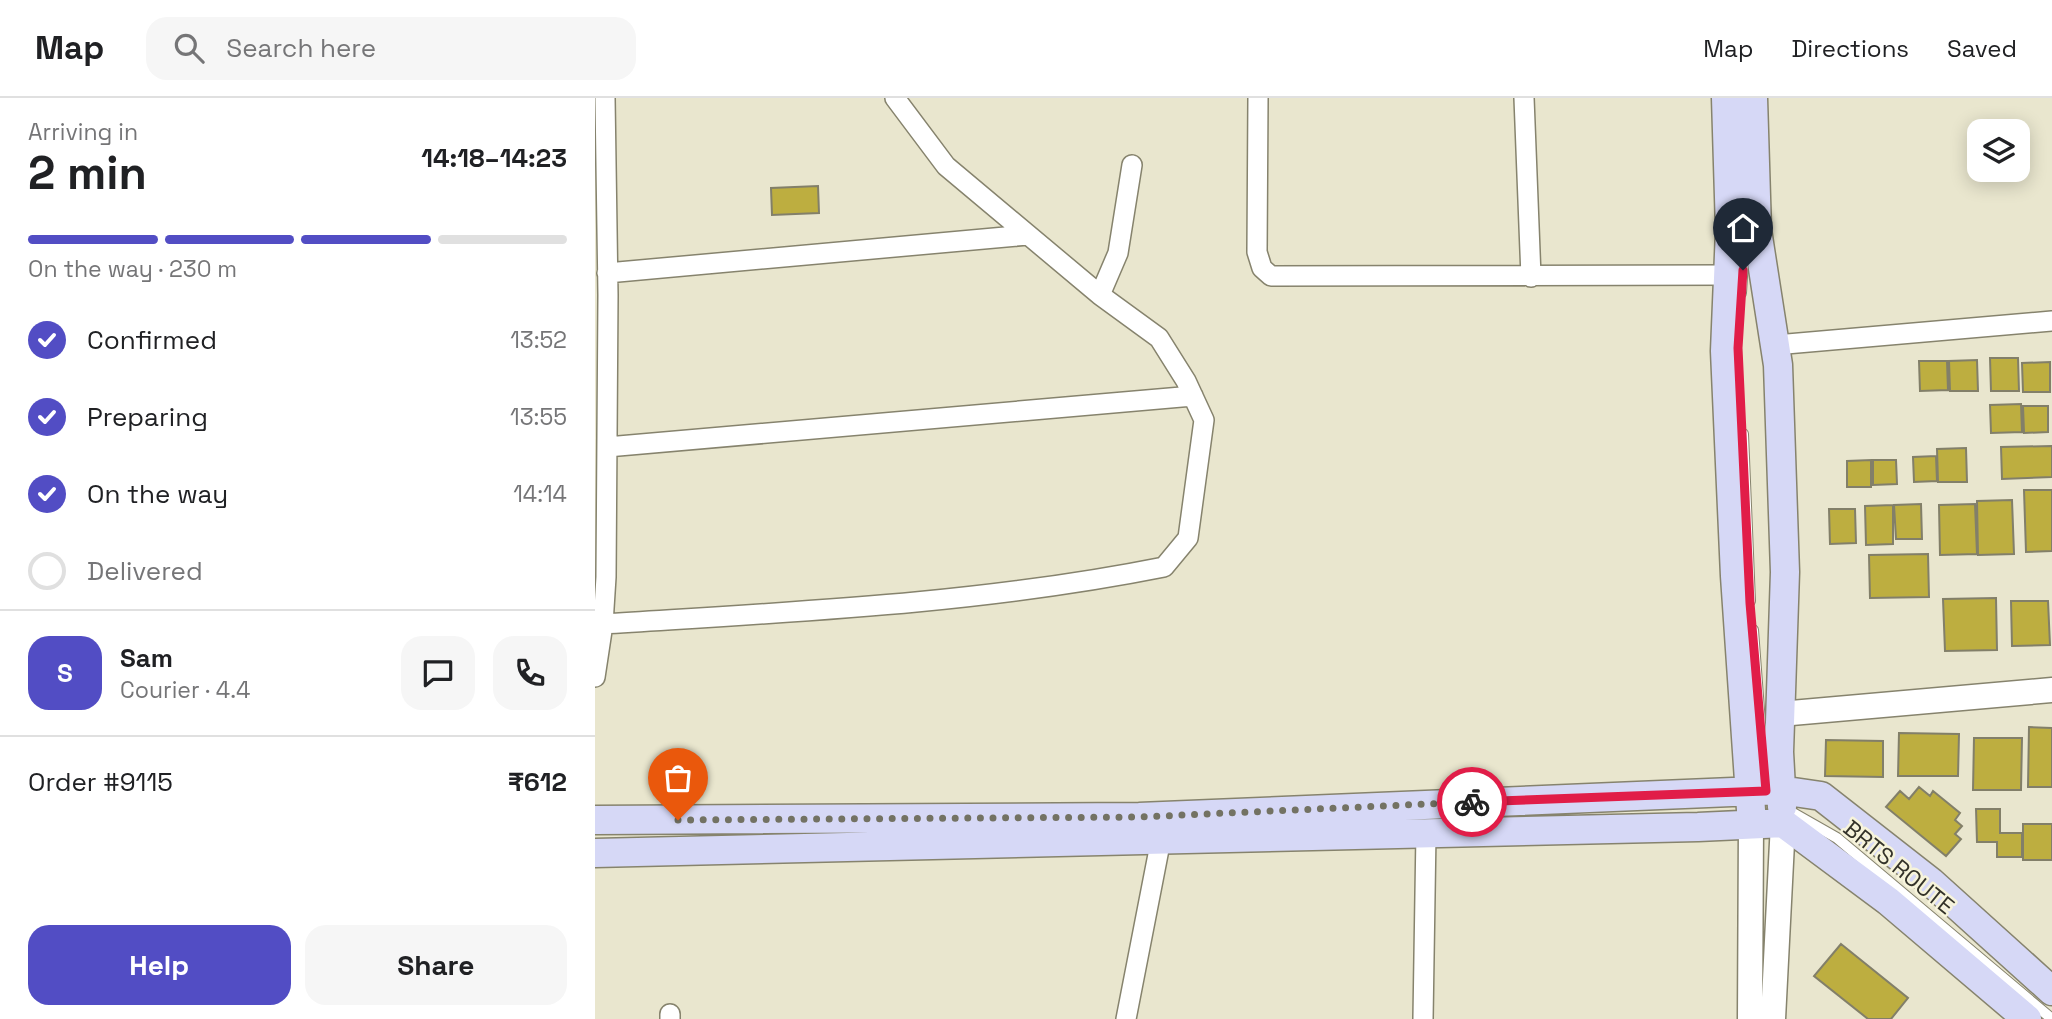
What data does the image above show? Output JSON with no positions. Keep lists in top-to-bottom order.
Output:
{
  "streets": {
    "lane": ["BRTS ROUTE"]
  },
  "page": {
    "header": "Map",
    "search": "Search here",
    "nav": ["Map", "Directions", "Saved"],
    "heading": ["2 min", "Arriving in", "14:18–14:23"],
    "panel": [
      "Sam",
      "Courier · 4.4",
      "Order #9115",
      "₹612"
    ],
    "bar": "On the way · 230 m",
    "list": [
      ["Confirmed", "13:52"],
      ["Preparing", "13:55"],
      ["On the way", "14:14"],
      "Delivered"
    ],
    "round": "S",
    "buttons": ["Help", "Share"]
  }
}
